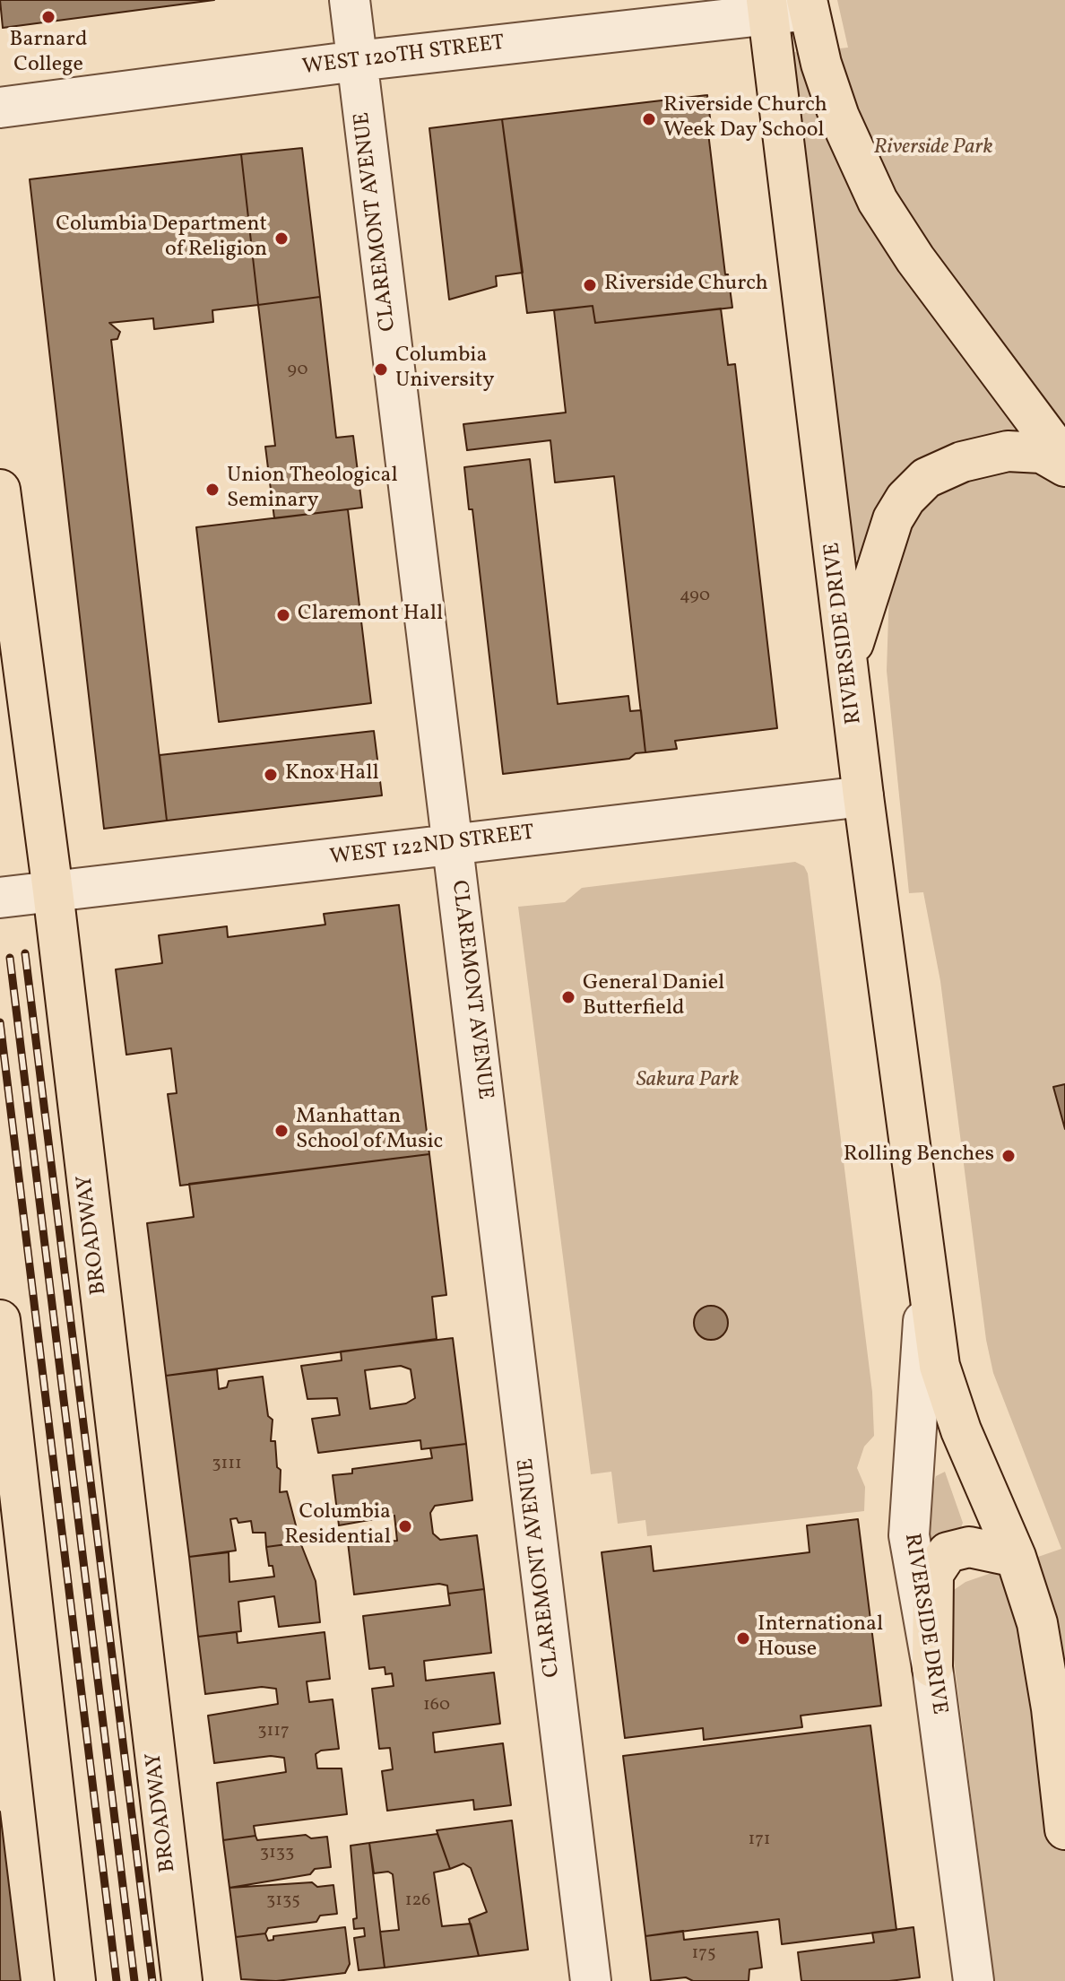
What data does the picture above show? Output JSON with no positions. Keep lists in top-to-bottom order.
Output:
{
  "streets": {
    "main road": ["RIVERSIDE DRIVE", "BROADWAY"],
    "street": ["WEST 120TH STREET", "CLAREMONT AVENUE", "WEST 122ND STREET"]
  },
  "crossings": [
    ["WEST 120TH STREET", "CLAREMONT AVENUE"],
    ["WEST 120TH STREET", "RIVERSIDE DRIVE"],
    ["CLAREMONT AVENUE", "WEST 122ND STREET"],
    ["RIVERSIDE DRIVE", "WEST 122ND STREET"],
    ["WEST 122ND STREET", "BROADWAY"]
  ],
  "parks": ["Riverside Park", "Sakura Park"],
  "places": [
    "Barnard College",
    "Riverside Church Week Day School",
    "Columbia Department of Religion",
    "Riverside Church",
    "Columbia University",
    "Union Theological Seminary",
    "Claremont Hall",
    "Knox Hall",
    "General Daniel Butterfield",
    "Manhattan School of Music",
    "Rolling Benches",
    "Columbia Residential",
    "International House"
  ],
  "house_numbers": [
    "90",
    "490",
    "3111",
    "160",
    "3117",
    "171",
    "3133",
    "3135",
    "126",
    "175"
  ]
}
